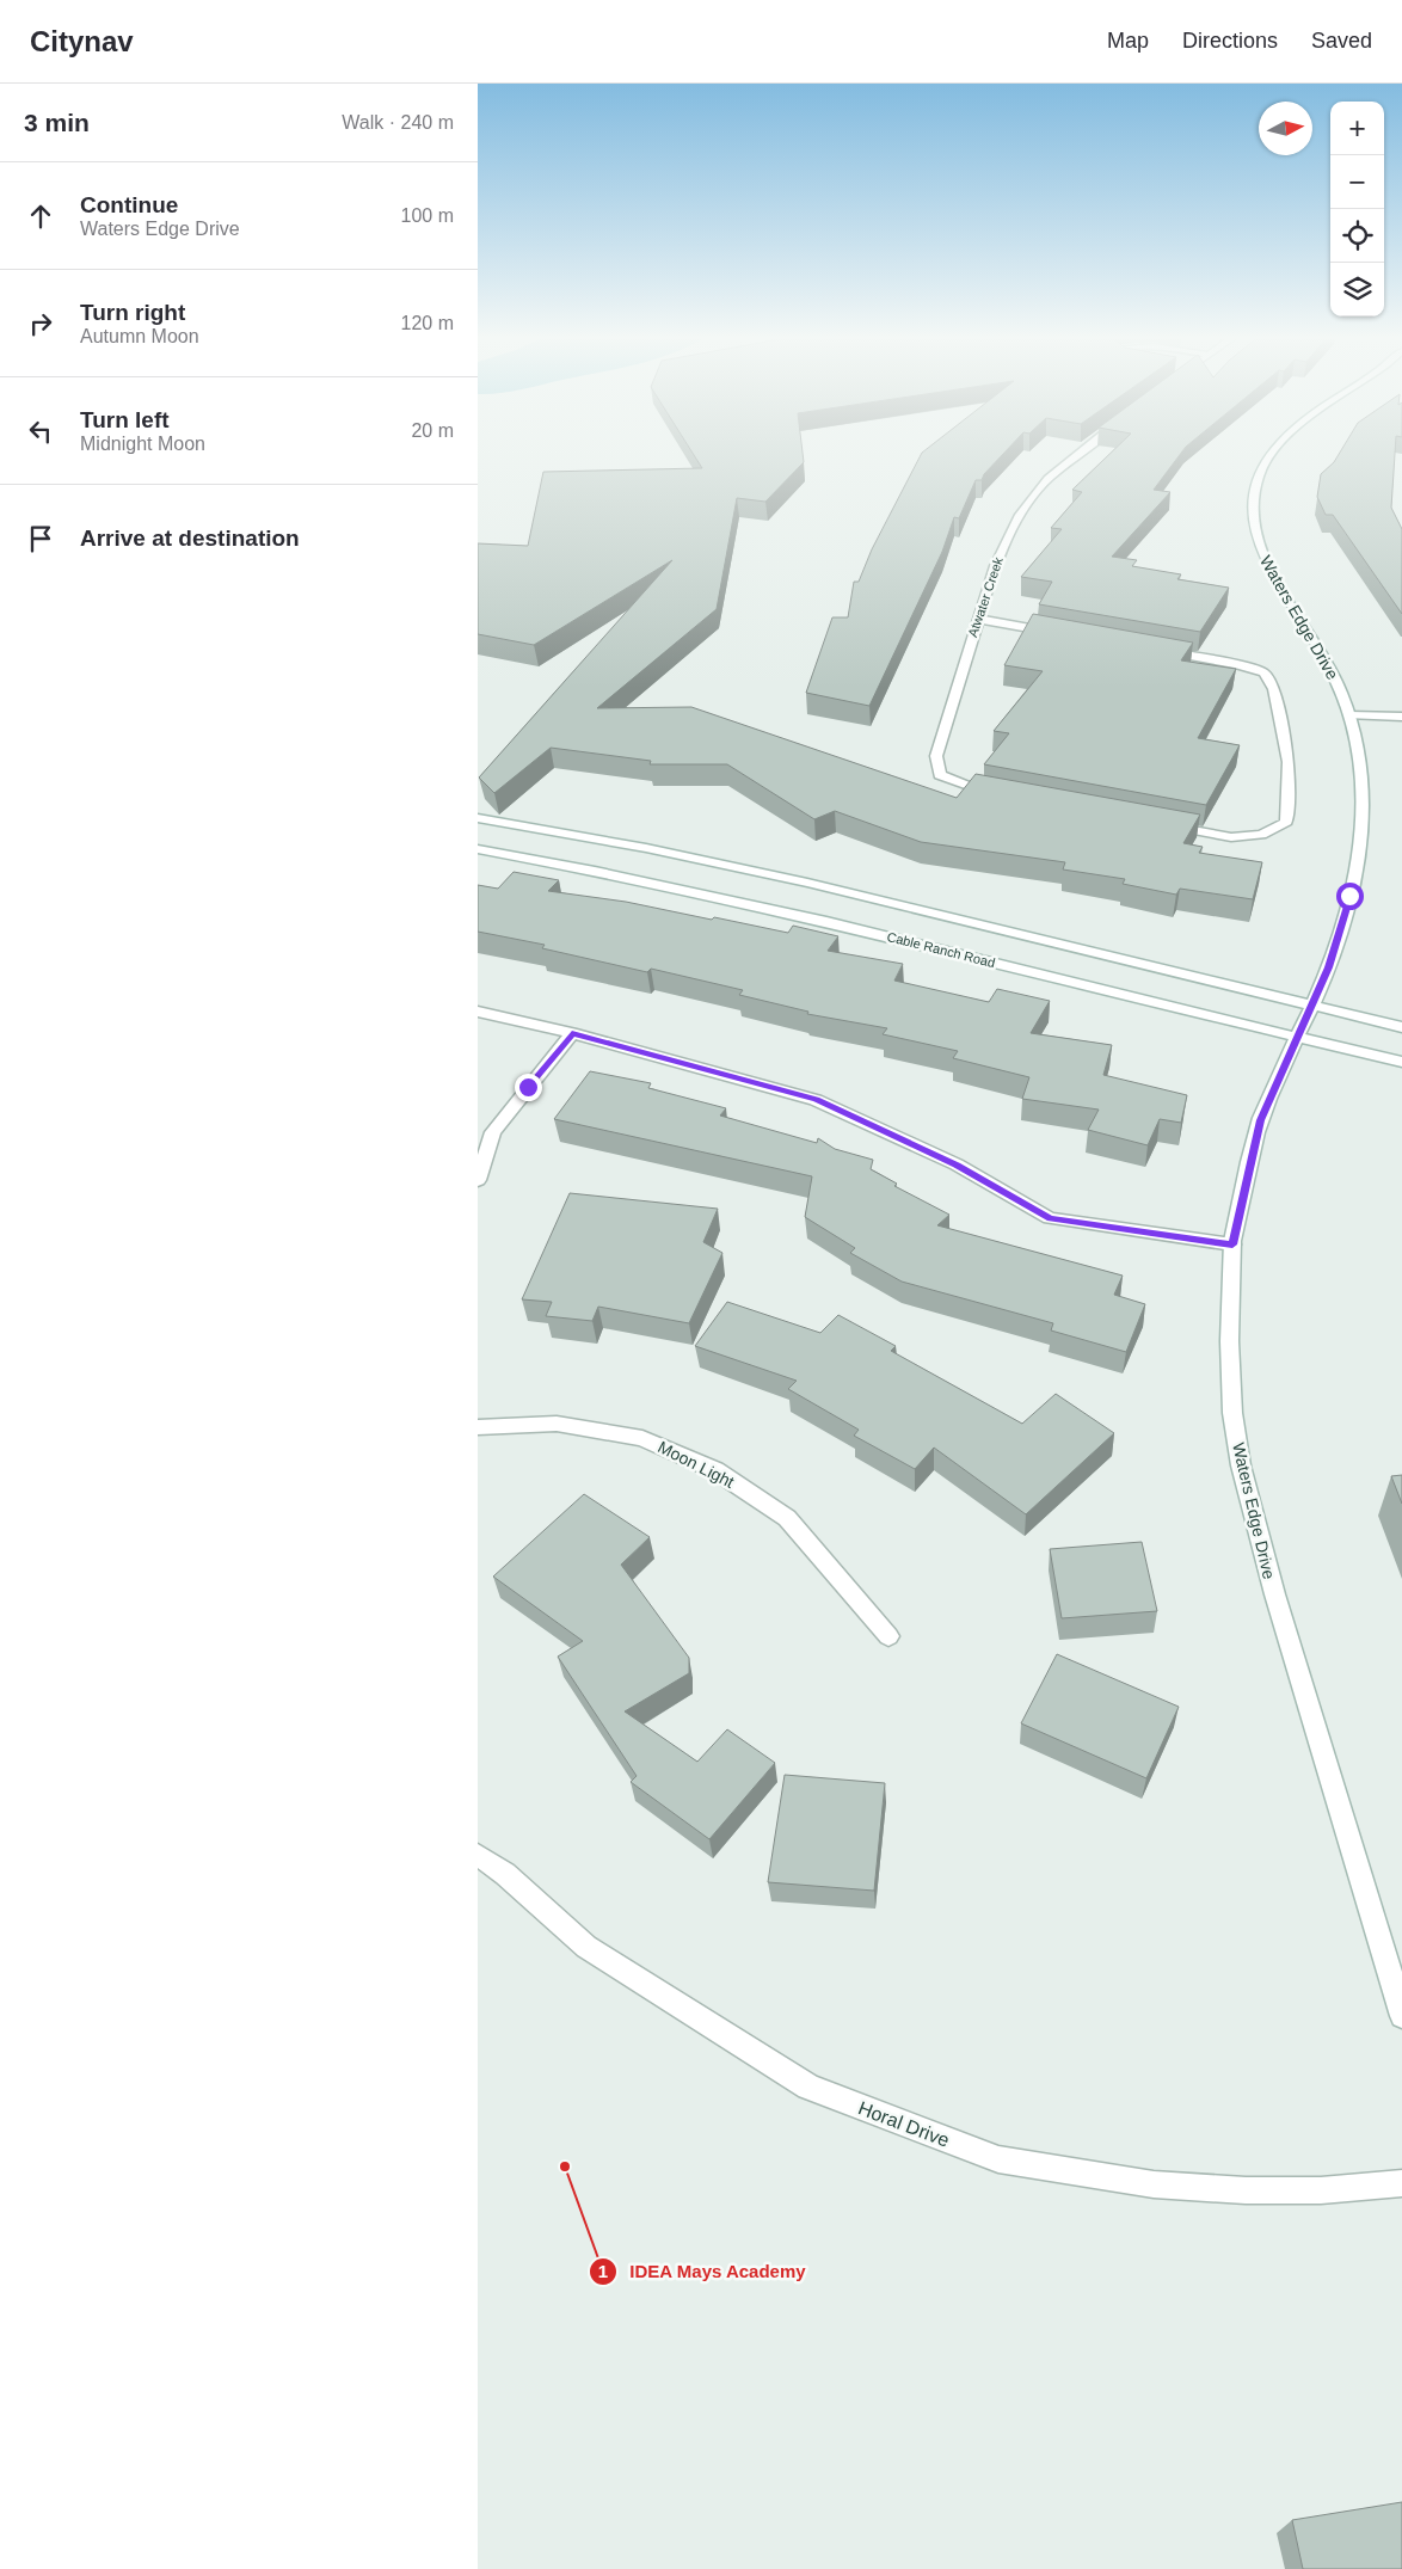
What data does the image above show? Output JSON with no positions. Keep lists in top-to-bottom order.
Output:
{
  "streets": {
    "street": [
      "Atwater Creek",
      "Waters Edge Drive",
      "Cable Ranch Road",
      "Moon Light",
      "Horal Drive"
    ]
  },
  "crossings": [
    ["Waters Edge Drive", "Cable Ranch Road"]
  ],
  "places": ["IDEA Mays Academy"],
  "north": "right",
  "page": {
    "header": "Citynav",
    "nav": ["Map", "Directions", "Saved"],
    "heading": ["3 min", "Walk · 240 m"],
    "map_buttons": ["+", "−"],
    "list": [
      ["Continue", "Waters Edge Drive", "100 m"],
      ["Turn right", "Autumn Moon", "120 m"],
      ["Turn left", "Midnight Moon", "20 m"],
      "Arrive at destination"
    ]
  }
}
